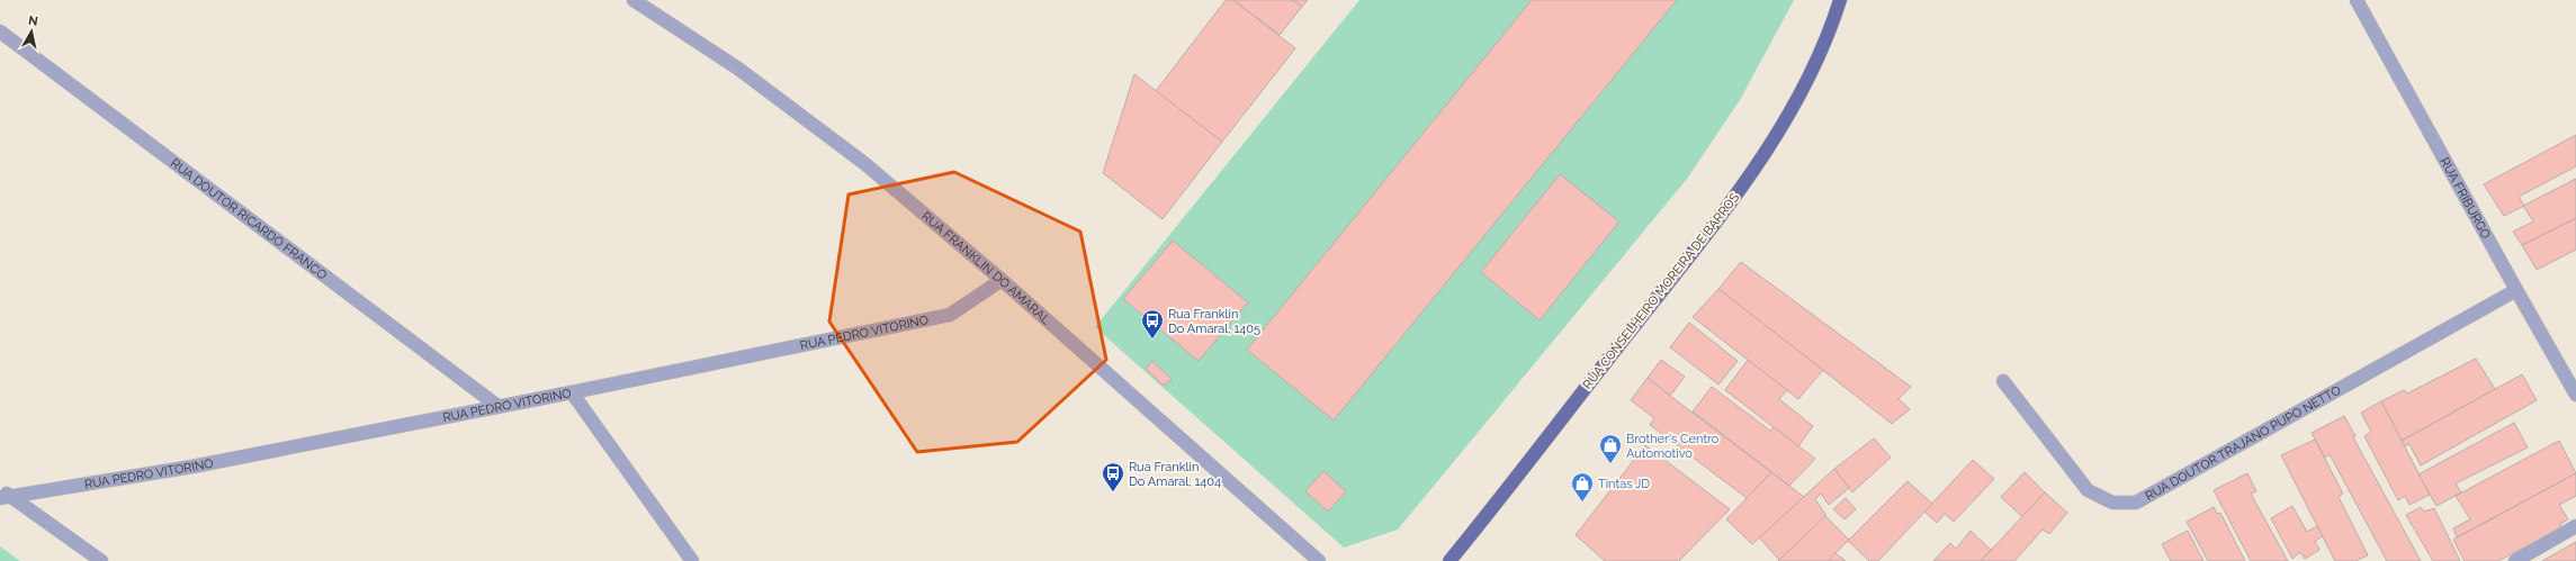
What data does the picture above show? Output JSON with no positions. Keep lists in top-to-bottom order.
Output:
{
  "streets": {
    "main road": ["RUA CONSELHEIRO MOREIRA DE BARROS"],
    "street": [
      "RUA FRIBURGO",
      "RUA DOUTOR RICARDO FRANCO",
      "RUA FRANKLIN DO AMARAL",
      "RUA PEDRO VITORINO",
      "RUA DOUTOR TRAJANO PUPO NETTO"
    ]
  },
  "crossings": [
    ["RUA FRIBURGO", "RUA DOUTOR TRAJANO PUPO NETTO"],
    ["RUA DOUTOR RICARDO FRANCO", "RUA PEDRO VITORINO"],
    ["RUA FRANKLIN DO AMARAL", "RUA PEDRO VITORINO"]
  ],
  "places": {
    "bus stop": ["Rua Franklin Do Amaral, 1405", "Rua Franklin Do Amaral, 1404"],
    "shop": ["Brother's Centro Automotivo", "Tintas JD"]
  },
  "north": "top"
}
